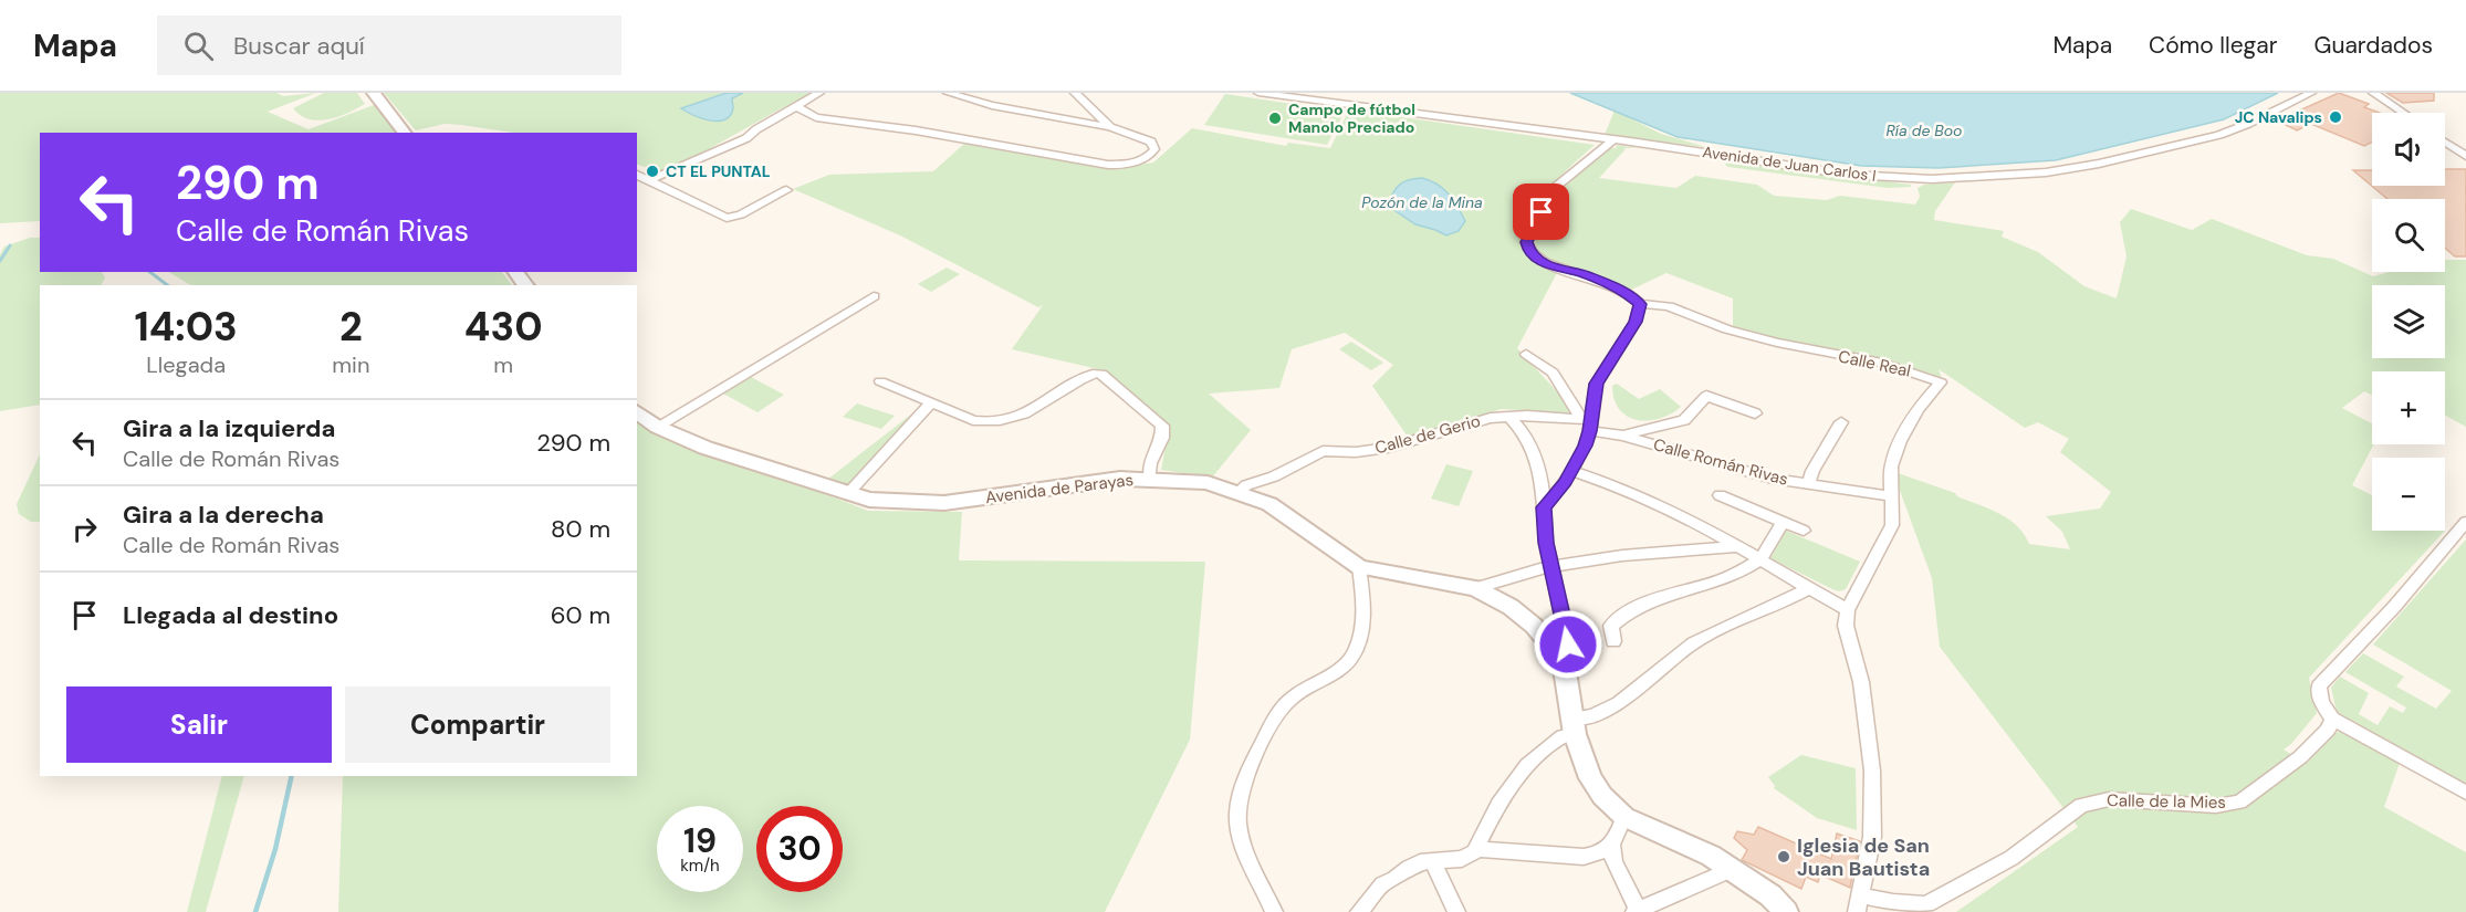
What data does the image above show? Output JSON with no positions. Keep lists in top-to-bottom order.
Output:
{
  "streets": {
    "street": [
      "Avenida de Juan Carlos I",
      "Calle Real",
      "Calle de Gerio",
      "Calle Román Rivas",
      "Avenida de Parayas",
      "Calle de la Mies"
    ]
  },
  "crossings": [
    ["Calle Real", "Calle Román Rivas"],
    ["Calle de Gerio", "Calle Román Rivas"],
    ["Calle de Gerio", "Avenida de Parayas"]
  ],
  "water": ["Ría de Boo", "Pozón de la Mina"],
  "places": [
    "JC Navalips",
    "Campo de fútbol Manolo Preciado",
    "CT EL PUNTAL",
    "Iglesia de San Juan Bautista"
  ],
  "page": {
    "header": "Mapa",
    "search": "Buscar aquí",
    "nav": ["Mapa", "Cómo llegar", "Guardados"],
    "map_buttons": ["+", "−"],
    "turn": ["290 m", "Calle de Román Rivas"],
    "eta": [
      "14:03",
      "Llegada",
      "2",
      "min",
      "430",
      "m"
    ],
    "list": [
      {
        "name": "Gira a la izquierda",
        "note": "Calle de Román Rivas",
        "value": "290 m"
      },
      {
        "name": "Gira a la derecha",
        "note": "Calle de Román Rivas",
        "value": "80 m"
      },
      {
        "name": "Llegada al destino",
        "value": "60 m"
      }
    ],
    "buttons": ["Salir", "Compartir"],
    "speed": "19 km/h",
    "limit": "30"
  }
}
